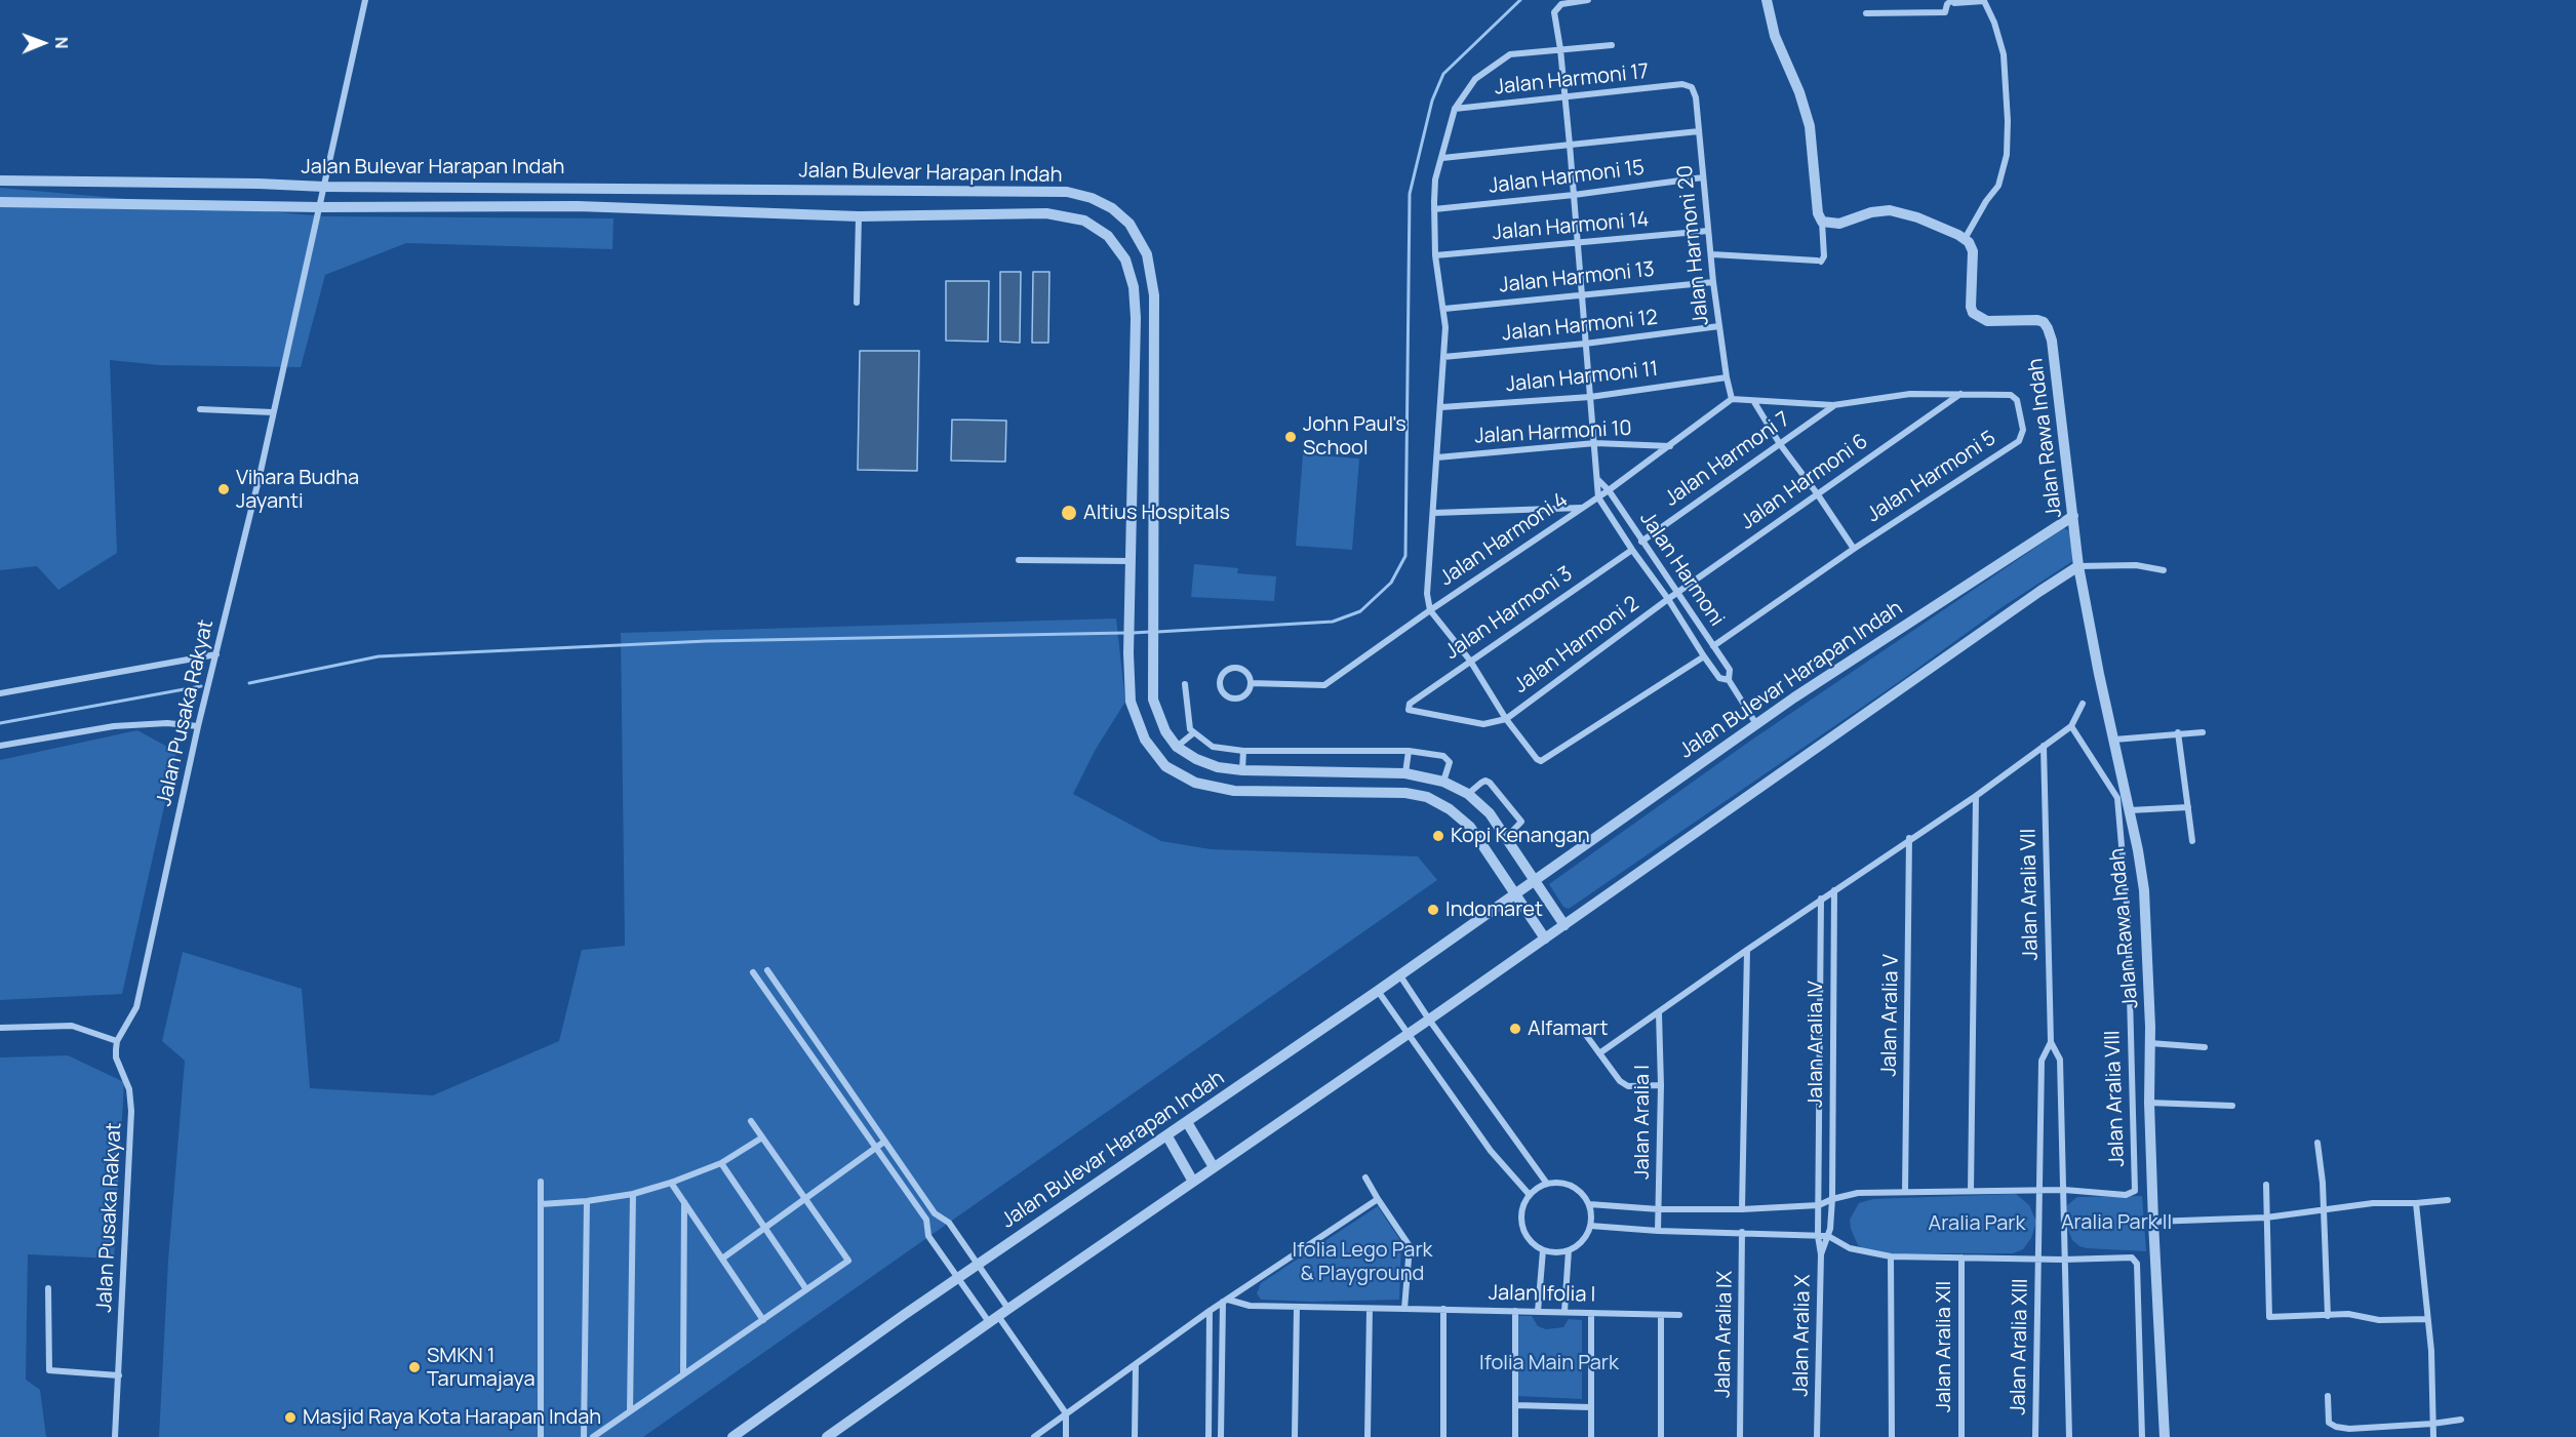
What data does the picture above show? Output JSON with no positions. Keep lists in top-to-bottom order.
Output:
{
  "streets": {
    "street": [
      "Jalan Harmoni 17",
      "Jalan Bulevar Harapan Indah",
      "Jalan Harmoni 15",
      "Jalan Harmoni 14",
      "Jalan Harmoni 20",
      "Jalan Harmoni 13",
      "Jalan Harmoni 12",
      "Jalan Harmoni 11",
      "Jalan Harmoni 10",
      "Jalan Rawa Indah",
      "Jalan Harmoni 7",
      "Jalan Harmoni 5",
      "Jalan Harmoni 6",
      "Jalan Harmoni 4",
      "Jalan Harmoni",
      "Jalan Harmoni 3",
      "Jalan Harmoni 2",
      "Jalan Pusaka Rakyat",
      "Jalan Aralia VII",
      "Jalan Aralia V",
      "Jalan Aralia IV",
      "Jalan Aralia VIII",
      "Jalan Aralia I",
      "Jalan Ifolia I",
      "Jalan Aralia IX",
      "Jalan Aralia X",
      "Jalan Aralia XII",
      "Jalan Aralia XIII"
    ]
  },
  "crossings": [
    ["Jalan Harmoni 17", "Jalan Harmoni 20"],
    ["Jalan Bulevar Harapan Indah", "Jalan Rawa Indah"],
    ["Jalan Bulevar Harapan Indah", "Jalan Harmoni"],
    ["Jalan Bulevar Harapan Indah", "Jalan Pusaka Rakyat"],
    ["Jalan Harmoni 15", "Jalan Harmoni 20"],
    ["Jalan Harmoni 14", "Jalan Harmoni 20"],
    ["Jalan Harmoni 20", "Jalan Harmoni 13"],
    ["Jalan Harmoni 20", "Jalan Harmoni 12"],
    ["Jalan Harmoni 20", "Jalan Harmoni 11"],
    ["Jalan Harmoni 20", "Jalan Harmoni 5"],
    ["Jalan Harmoni 20", "Jalan Harmoni 4"],
    ["Jalan Harmoni 10", "Jalan Harmoni 4"],
    ["Jalan Harmoni 7", "Jalan Harmoni 5"],
    ["Jalan Harmoni 7", "Jalan Harmoni"],
    ["Jalan Harmoni 5", "Jalan Harmoni 6"],
    ["Jalan Harmoni 5", "Jalan Harmoni 4"],
    ["Jalan Harmoni 5", "Jalan Harmoni"],
    ["Jalan Harmoni 6", "Jalan Harmoni"],
    ["Jalan Harmoni 6", "Jalan Harmoni 2"],
    ["Jalan Harmoni 4", "Jalan Harmoni"],
    ["Jalan Harmoni", "Jalan Harmoni 3"],
    ["Jalan Harmoni", "Jalan Harmoni 2"],
    ["Jalan Harmoni 3", "Jalan Harmoni 2"],
    ["Jalan Aralia VII", "Jalan Aralia VIII"],
    ["Jalan Aralia VII", "Jalan Aralia XIII"],
    ["Jalan Aralia IV", "Jalan Aralia X"]
  ],
  "parks": [
    "Aralia Park II",
    "Aralia Park",
    "Ifolia Lego Park & Playground",
    "Ifolia Main Park"
  ],
  "places": [
    "John Paul's School",
    "Vihara Budha Jayanti",
    "Altius Hospitals",
    "Kopi Kenangan",
    "Indomaret",
    "Alfamart",
    "SMKN 1 Tarumajaya",
    "Masjid Raya Kota Harapan Indah"
  ],
  "north": "right"
}
